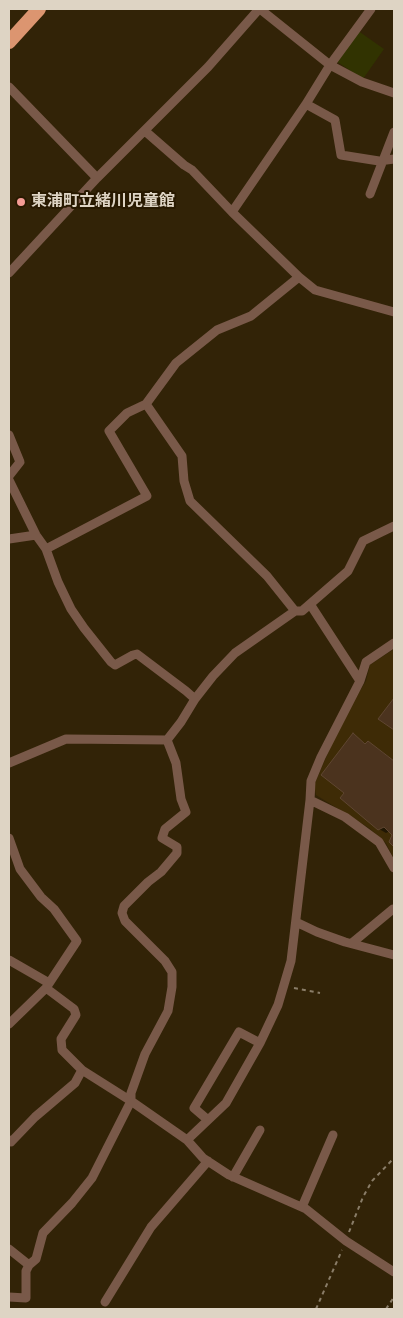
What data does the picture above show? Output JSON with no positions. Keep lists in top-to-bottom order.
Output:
{
  "places": ["東浦町立緒川児童館"]
}
